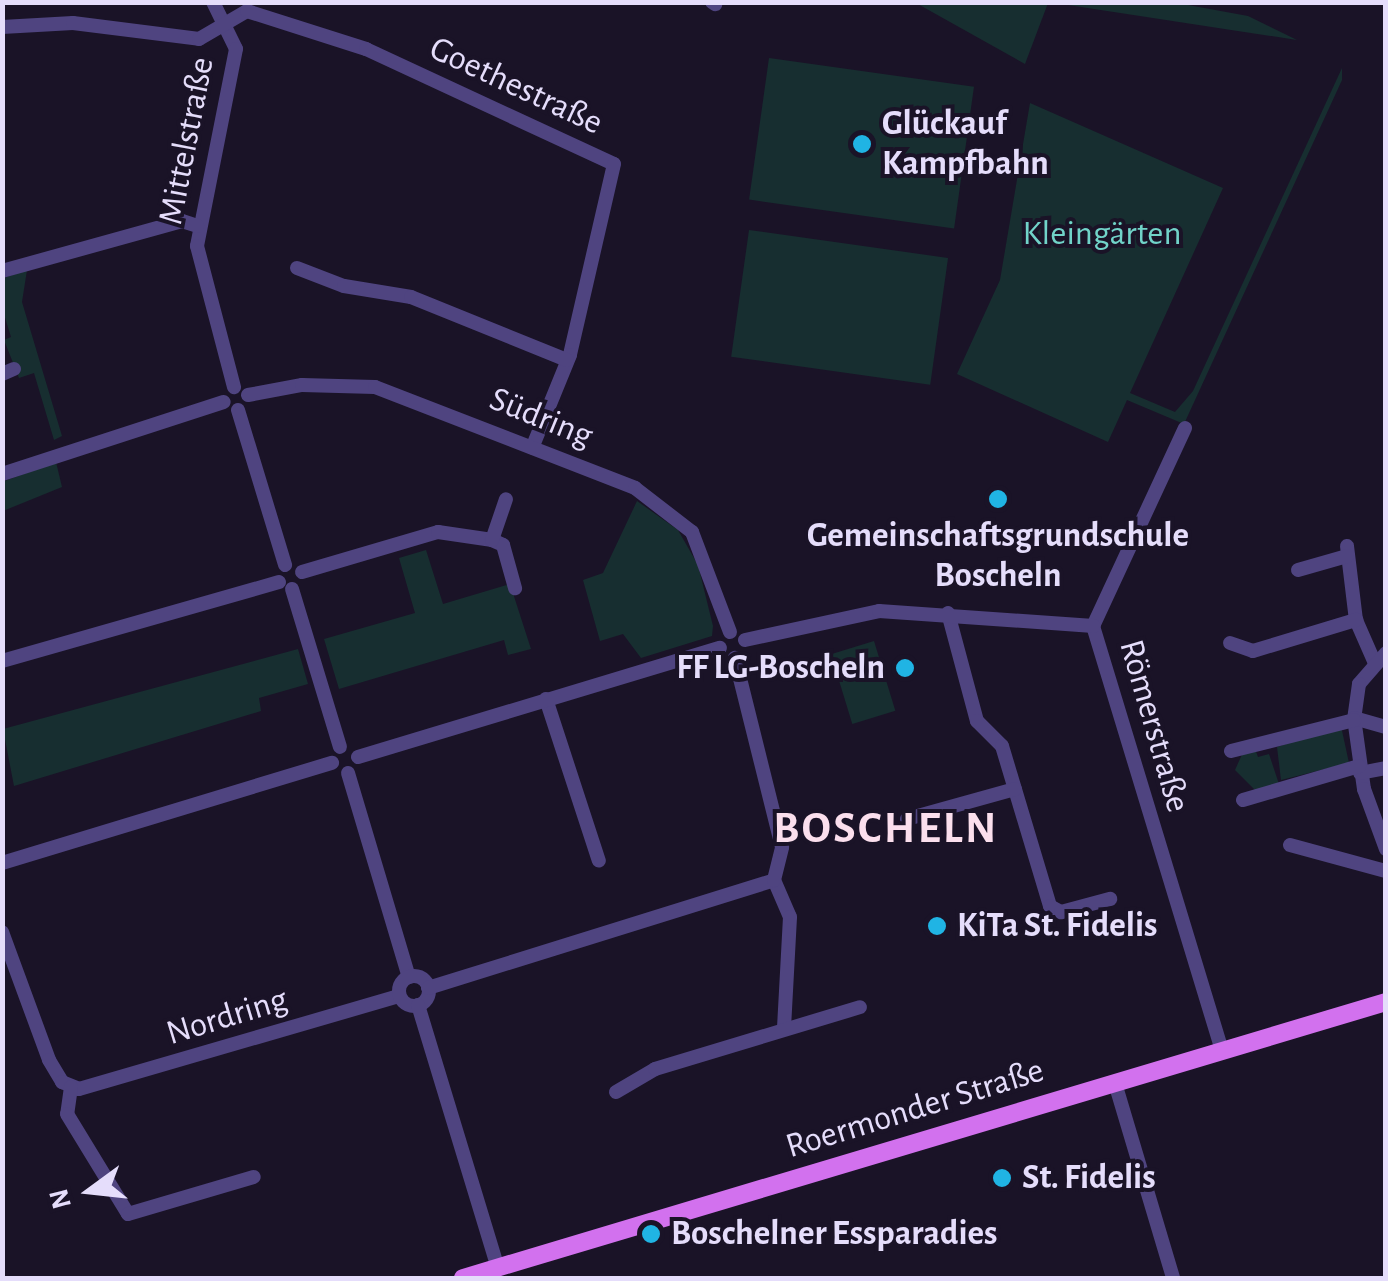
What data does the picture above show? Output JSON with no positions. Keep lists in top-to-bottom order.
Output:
{
  "streets": {
    "main road": ["Roermonder Straße"],
    "street": [
      "Goethestraße",
      "Mittelstraße",
      "Südring",
      "Römerstraße",
      "Nordring"
    ]
  },
  "crossings": [
    ["Goethestraße", "Mittelstraße"],
    ["Mittelstraße", "Südring"],
    ["Römerstraße", "Roermonder Straße"]
  ],
  "districts": ["BOSCHELN"],
  "parks": ["Kleingärten"],
  "places": [
    "Glückauf Kampfbahn",
    "Gemeinschaftsgrundschule Boscheln",
    "FF LG-Boscheln",
    "KiTa St. Fidelis",
    "St. Fidelis",
    "Boschelner Essparadies"
  ],
  "north": "left"
}
